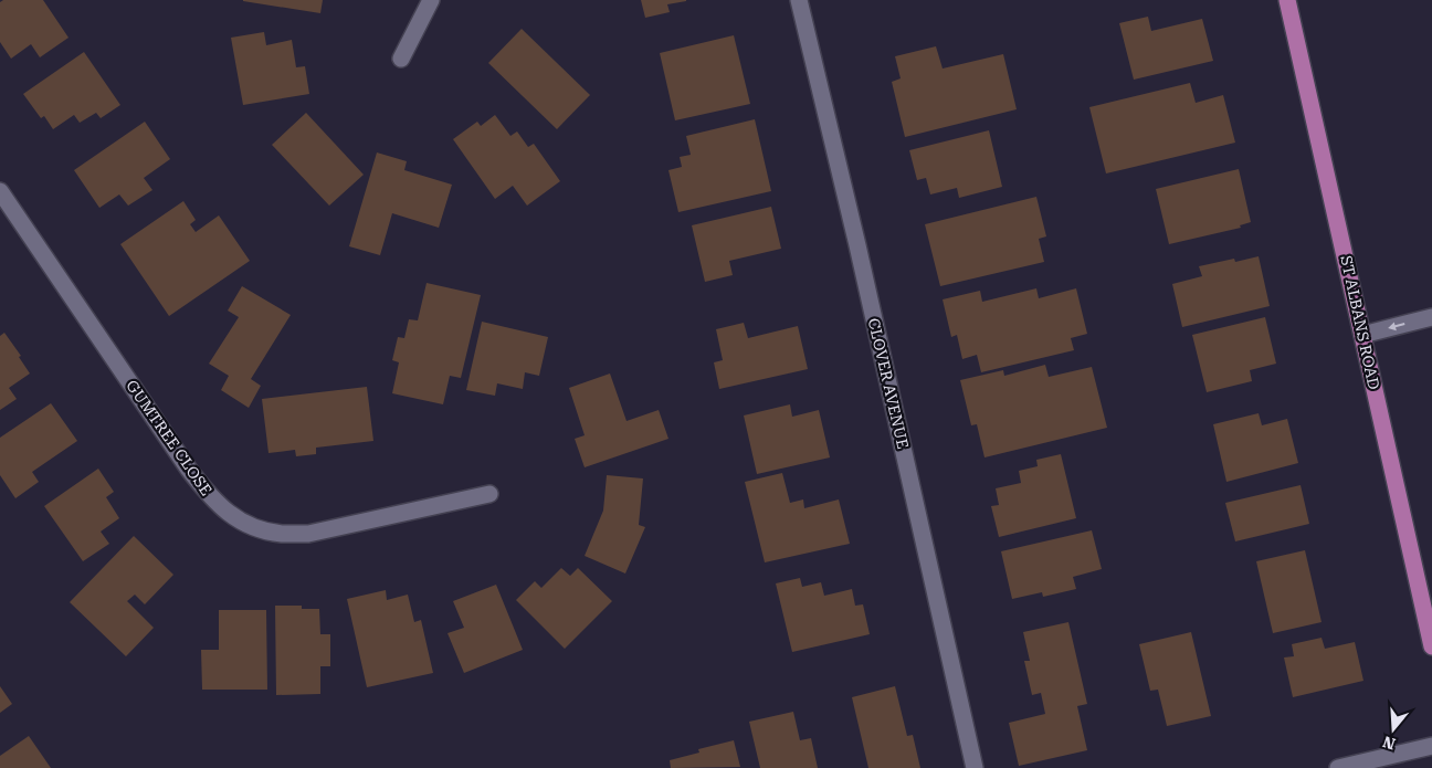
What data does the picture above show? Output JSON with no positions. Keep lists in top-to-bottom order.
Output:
{
  "streets": {
    "main road": ["ST ALBANS ROAD"],
    "street": ["CLOVER AVENUE", "GUMTREE CLOSE"]
  },
  "north": "bottom"
}
